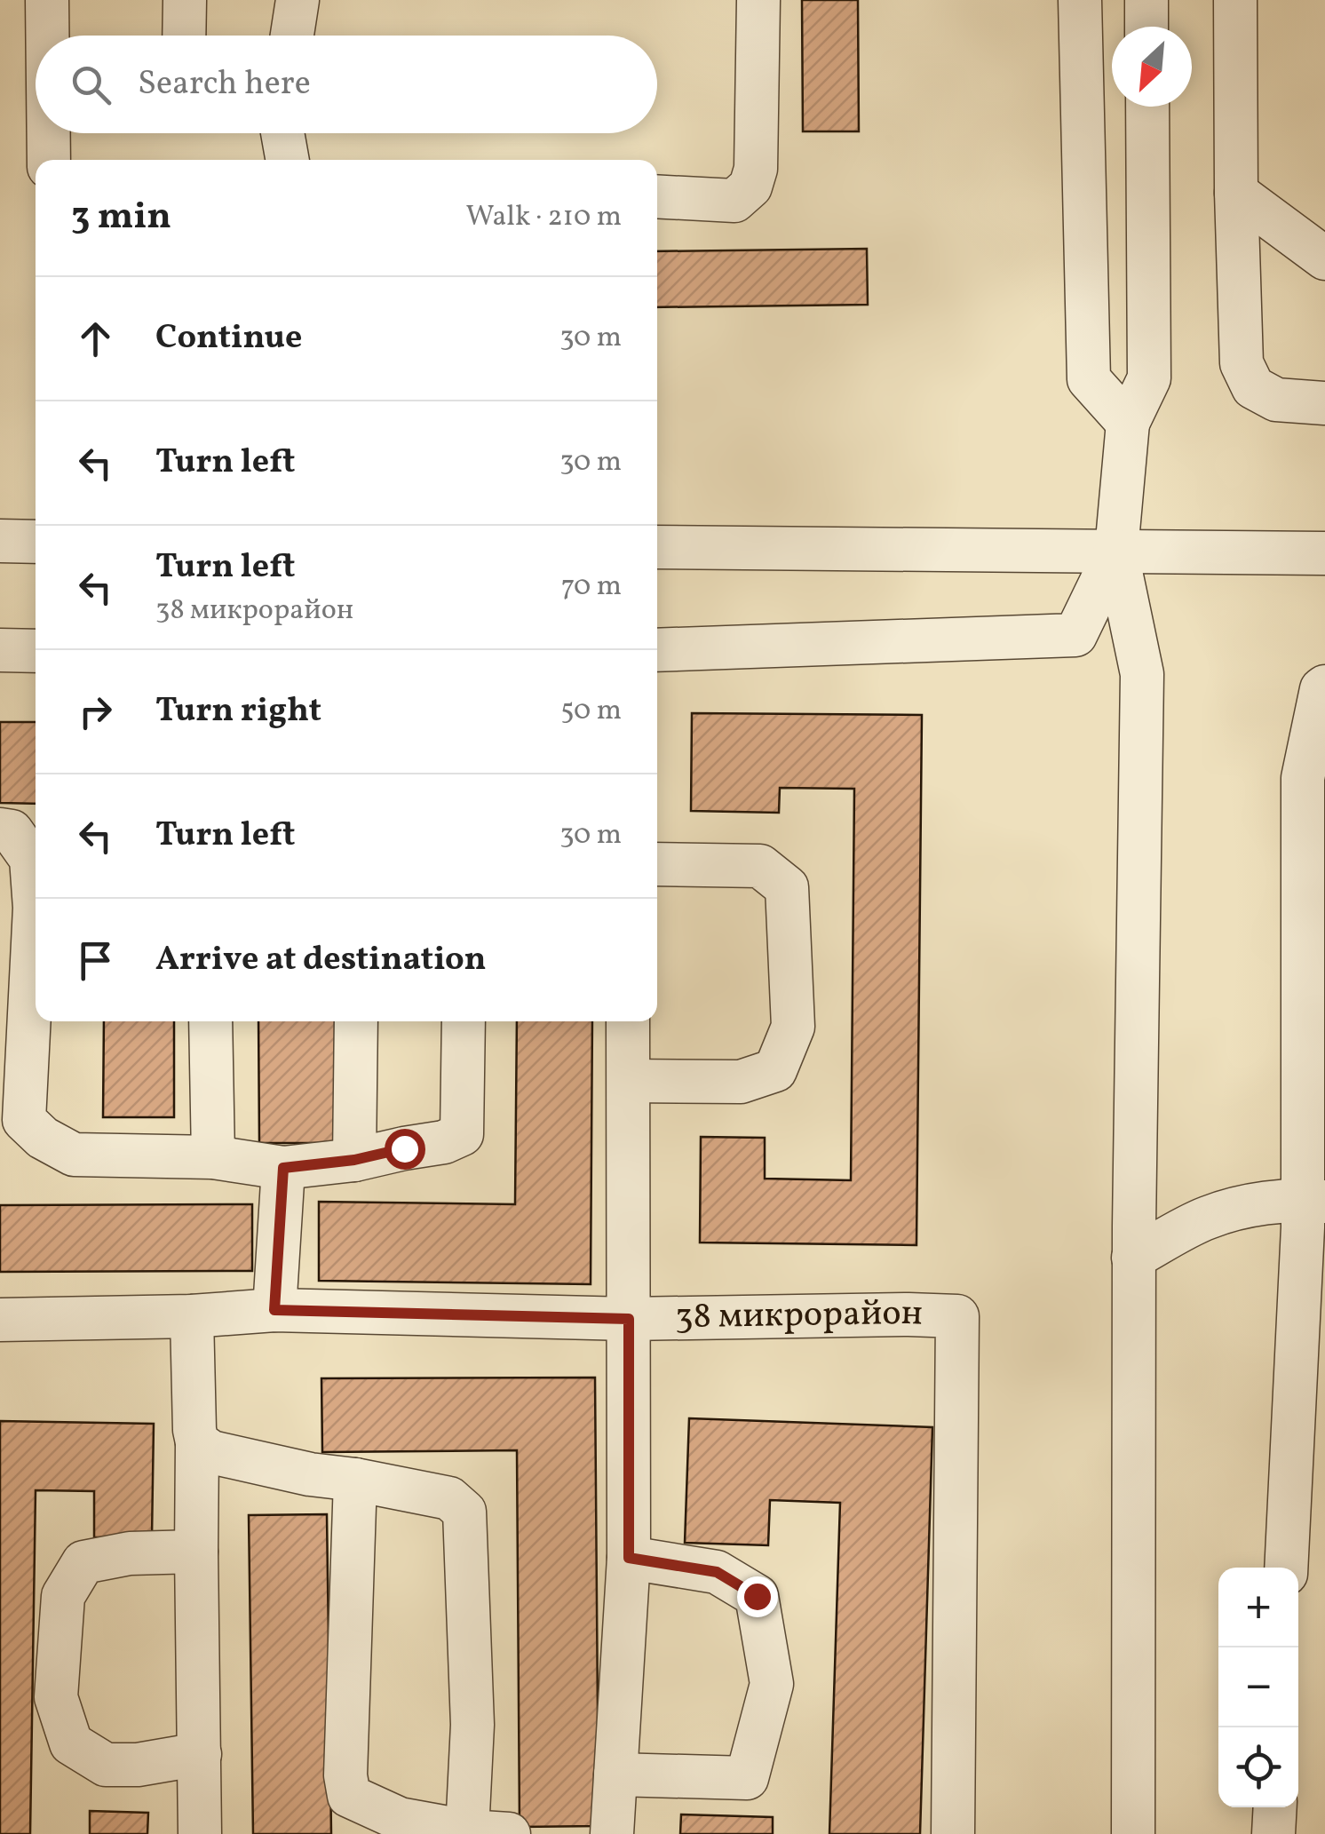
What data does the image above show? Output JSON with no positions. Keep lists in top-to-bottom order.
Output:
{
  "streets": {
    "street": ["38 микрорайон"]
  },
  "north": "bottom left",
  "page": {
    "search": "Search here",
    "heading": ["3 min", "Walk · 210 m"],
    "list": [
      ["Continue", "30 m"],
      ["Turn left", "30 m"],
      ["Turn left", "38 микрорайон", "70 m"],
      ["Turn right", "50 m"],
      ["Turn left", "30 m"],
      "Arrive at destination"
    ],
    "map_buttons": ["+", "−"]
  }
}
